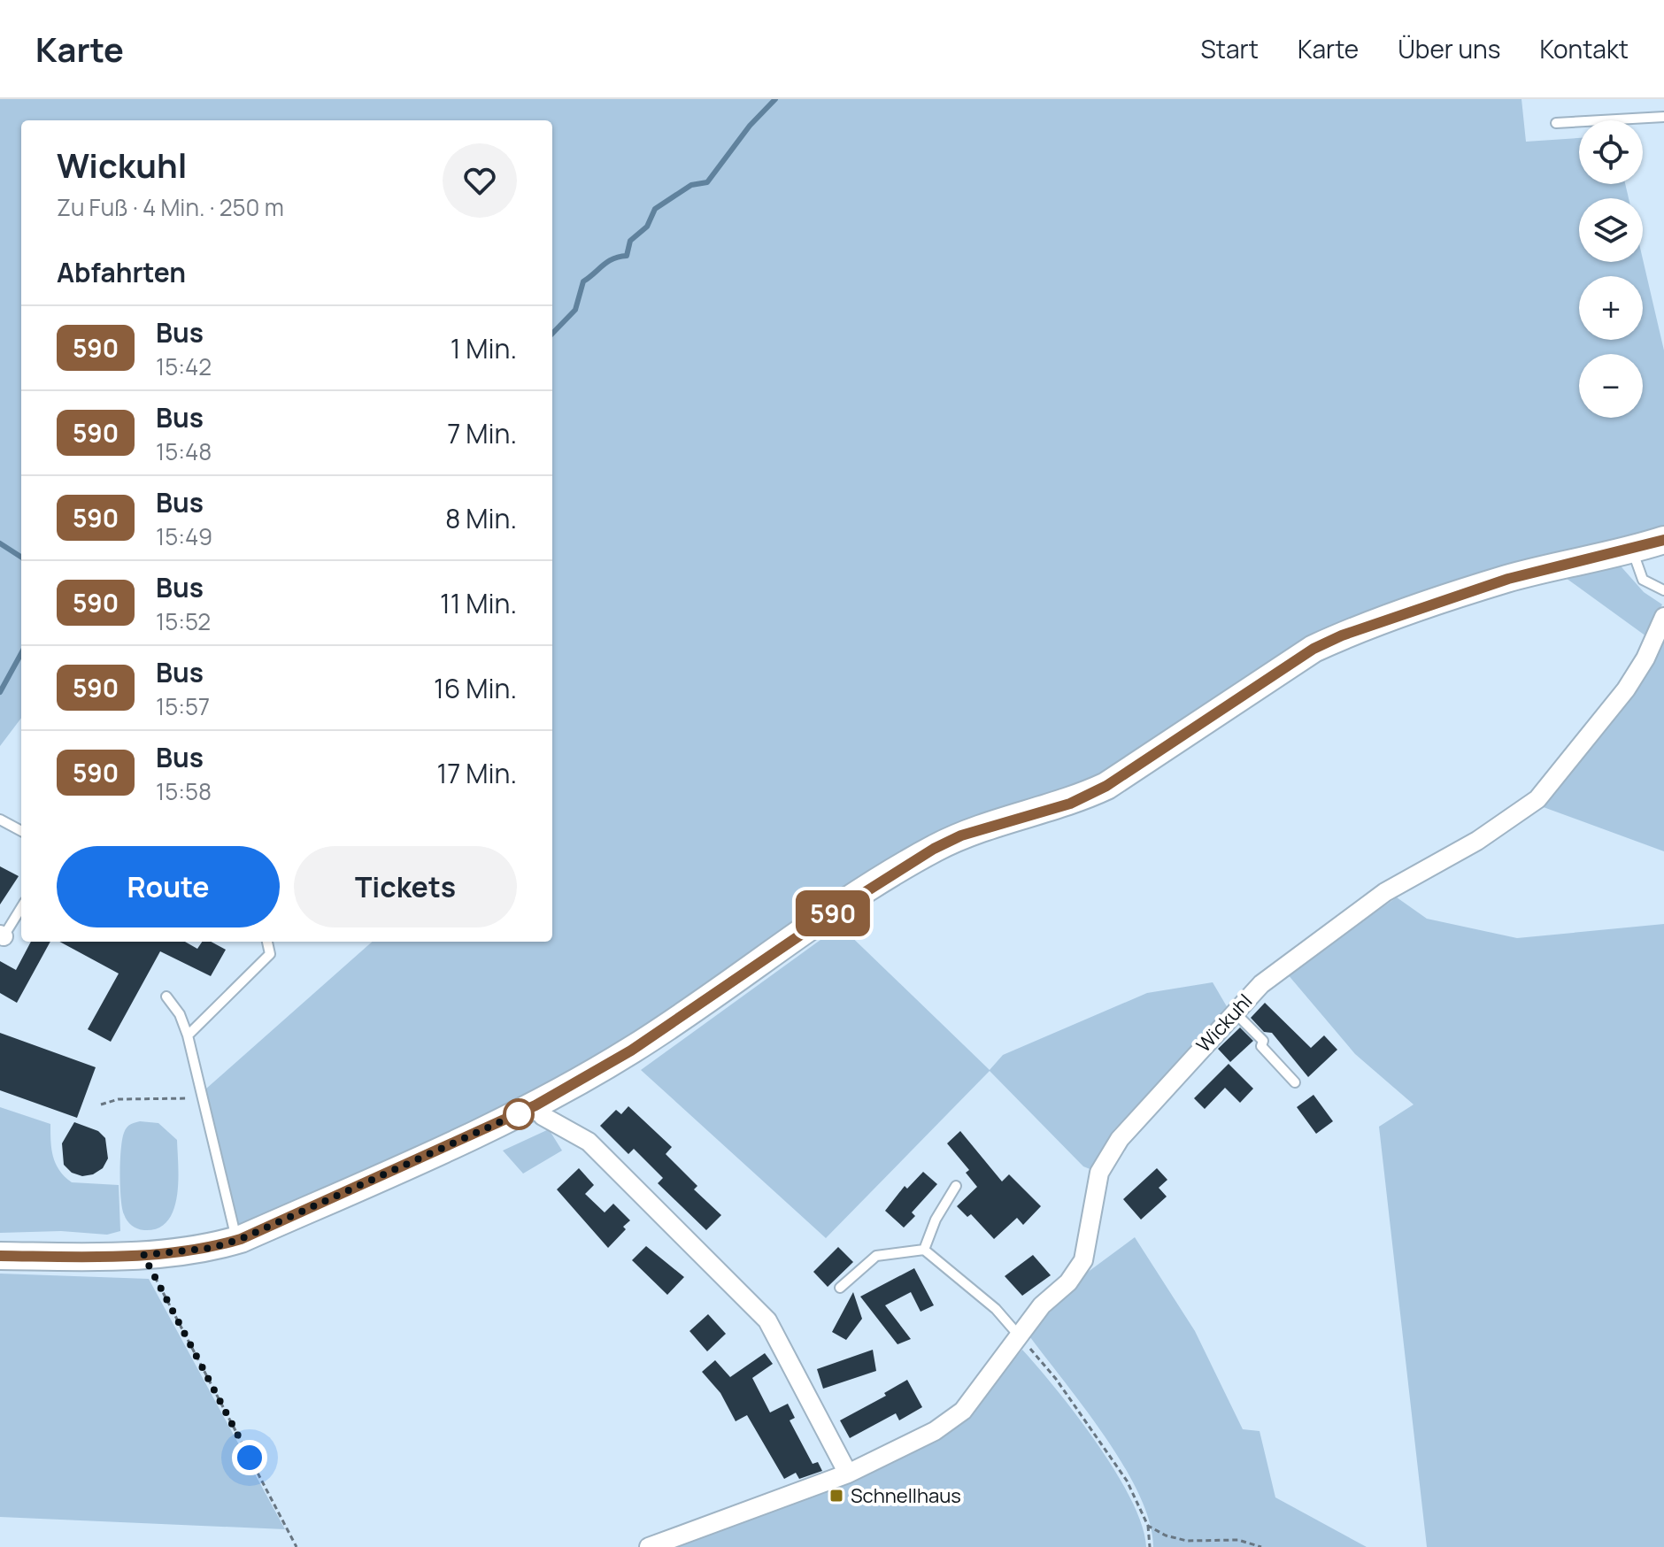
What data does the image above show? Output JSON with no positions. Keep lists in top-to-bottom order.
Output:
{
  "streets": {
    "street": ["Wickuhl"]
  },
  "places": {
    "transit": ["Schnellhaus"]
  },
  "lines": ["bus line 590"],
  "page": {
    "header": "Karte",
    "nav": [
      "Start",
      "Karte",
      "Über uns",
      "Kontakt"
    ],
    "on_map": "590",
    "map_buttons": ["+", "−"],
    "heading": [
      ["Wickuhl", "Zu Fuß · 4 Min. · 250 m"],
      "Abfahrten"
    ],
    "list": [
      {
        "mark": "590",
        "name": "Bus",
        "note": "15:42",
        "value": "1 Min."
      },
      {
        "mark": "590",
        "name": "Bus",
        "note": "15:48",
        "value": "7 Min."
      },
      {
        "mark": "590",
        "name": "Bus",
        "note": "15:49",
        "value": "8 Min."
      },
      {
        "mark": "590",
        "name": "Bus",
        "note": "15:52",
        "value": "11 Min."
      },
      {
        "mark": "590",
        "name": "Bus",
        "note": "15:57",
        "value": "16 Min."
      },
      {
        "mark": "590",
        "name": "Bus",
        "note": "15:58",
        "value": "17 Min."
      }
    ],
    "buttons": ["Route", "Tickets"]
  }
}
